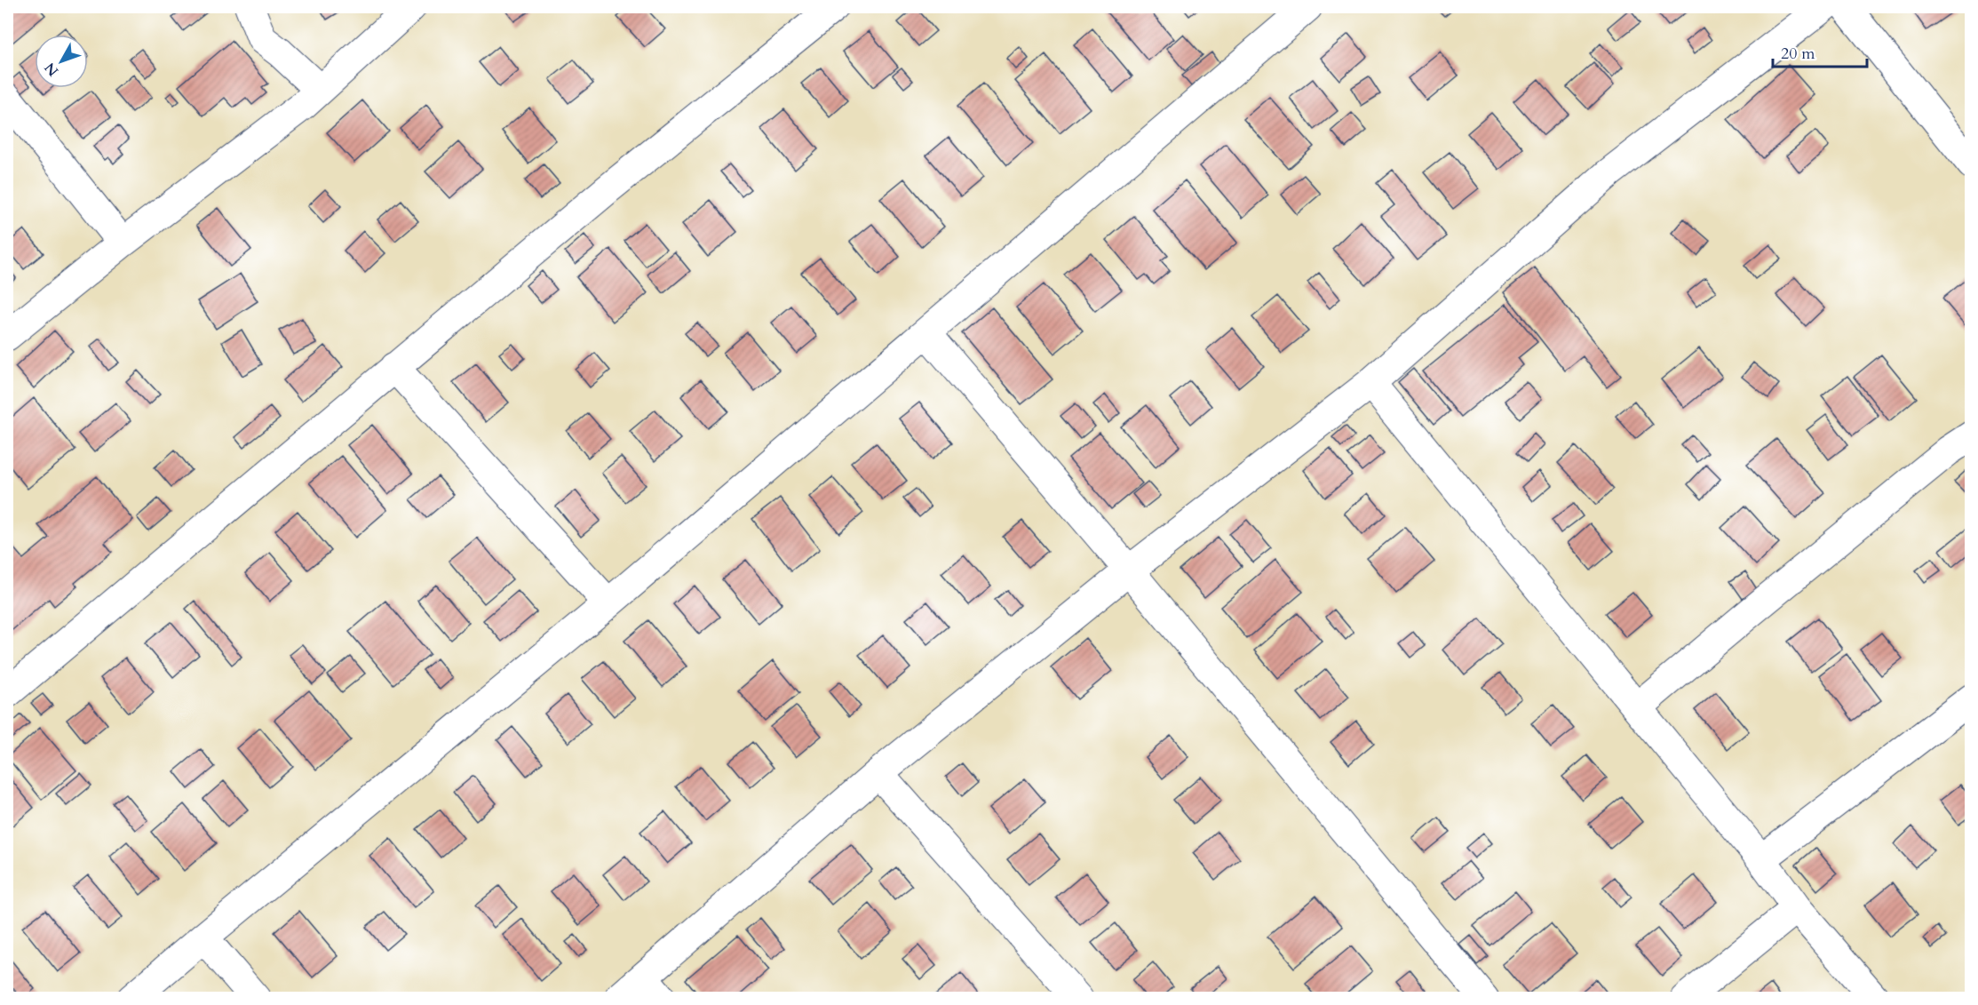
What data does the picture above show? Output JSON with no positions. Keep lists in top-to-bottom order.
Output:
{
  "scale_bar": "20 m",
  "north": "bottom left"
}
